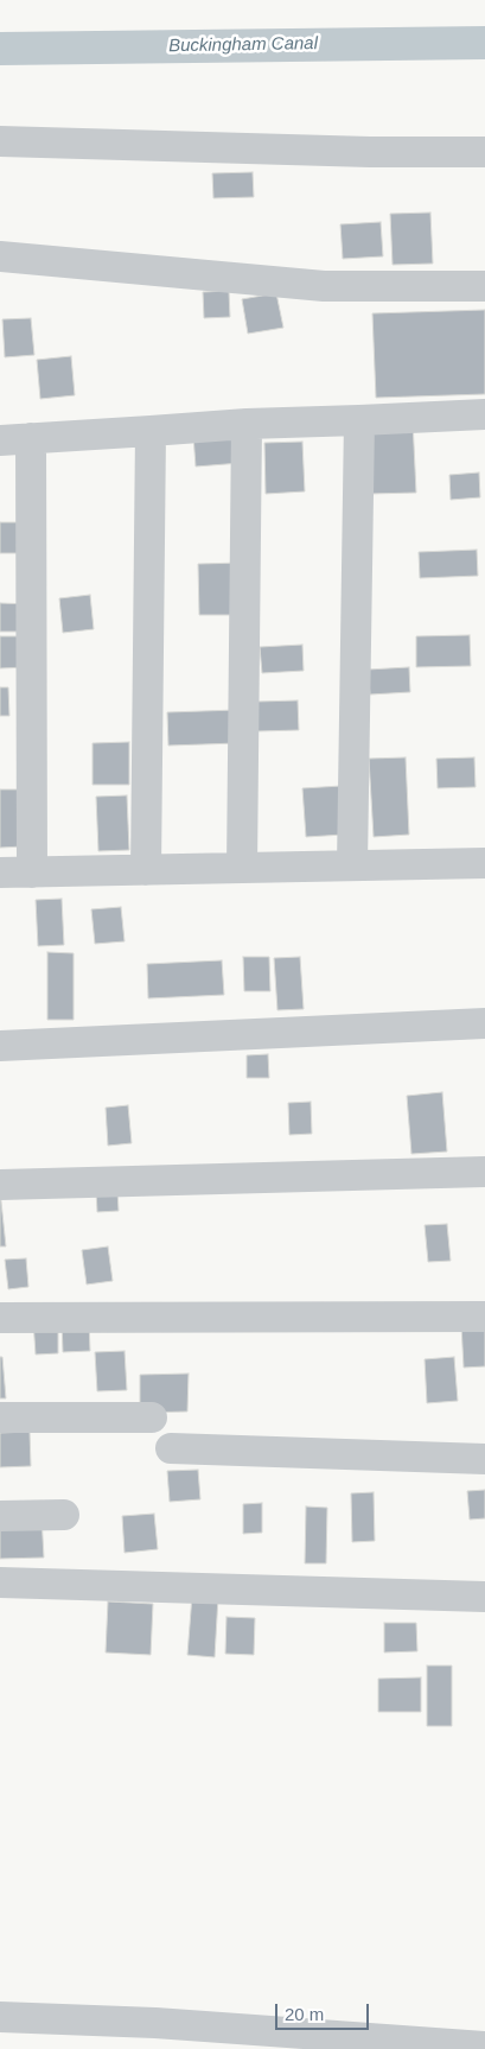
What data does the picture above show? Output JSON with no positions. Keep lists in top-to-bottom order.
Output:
{
  "water": ["Buckingham Canal"],
  "scale_bar": "20 m"
}
